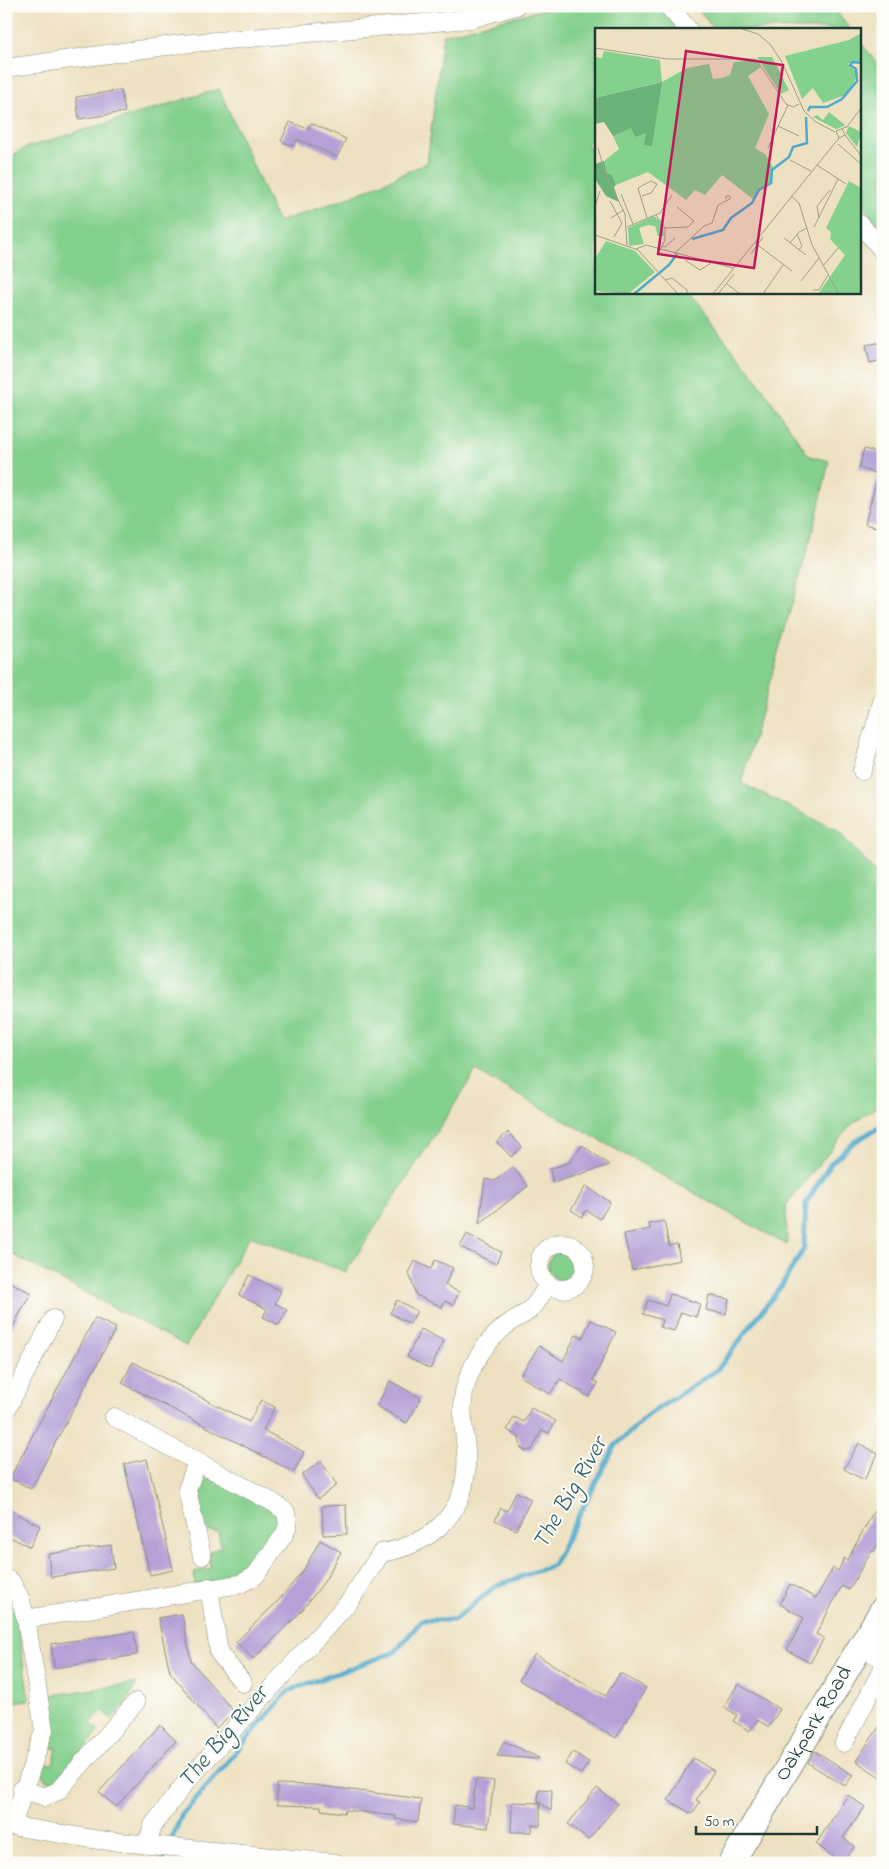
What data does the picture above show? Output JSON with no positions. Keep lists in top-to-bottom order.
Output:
{
  "streets": {
    "main road": ["Oakpark Road"]
  },
  "water": ["The Big River"],
  "scale_bar": "50 m"
}
